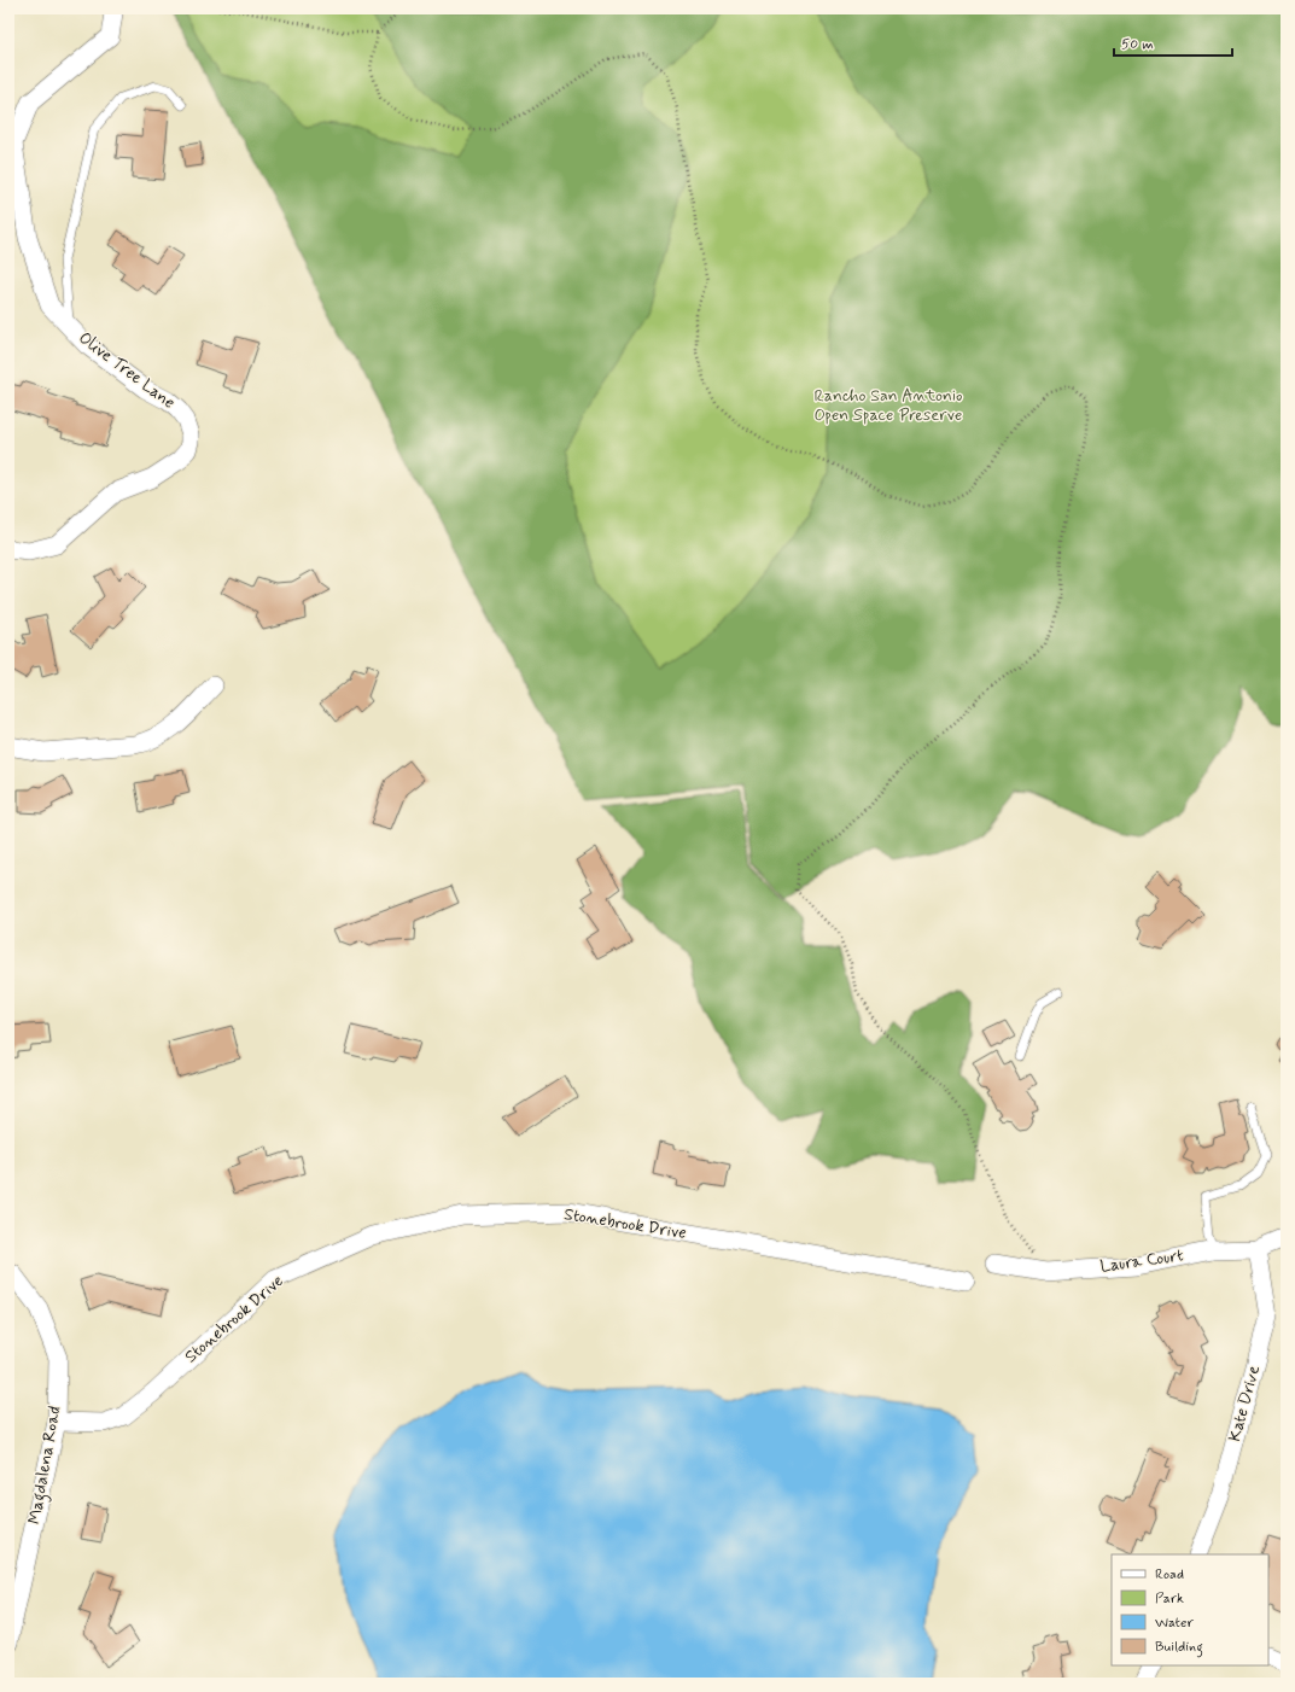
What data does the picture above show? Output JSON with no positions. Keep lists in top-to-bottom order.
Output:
{
  "streets": {
    "street": [
      "Olive Tree Lane",
      "Stonebrook Drive",
      "Laura Court",
      "Kate Drive",
      "Magdalena Road"
    ]
  },
  "crossings": [
    ["Stonebrook Drive", "Magdalena Road"],
    ["Laura Court", "Kate Drive"]
  ],
  "parks": ["Rancho San Antonio Open Space Preserve"],
  "legend": [
    "Road",
    "Park",
    "Water",
    "Building"
  ],
  "scale_bar": "50 m"
}
